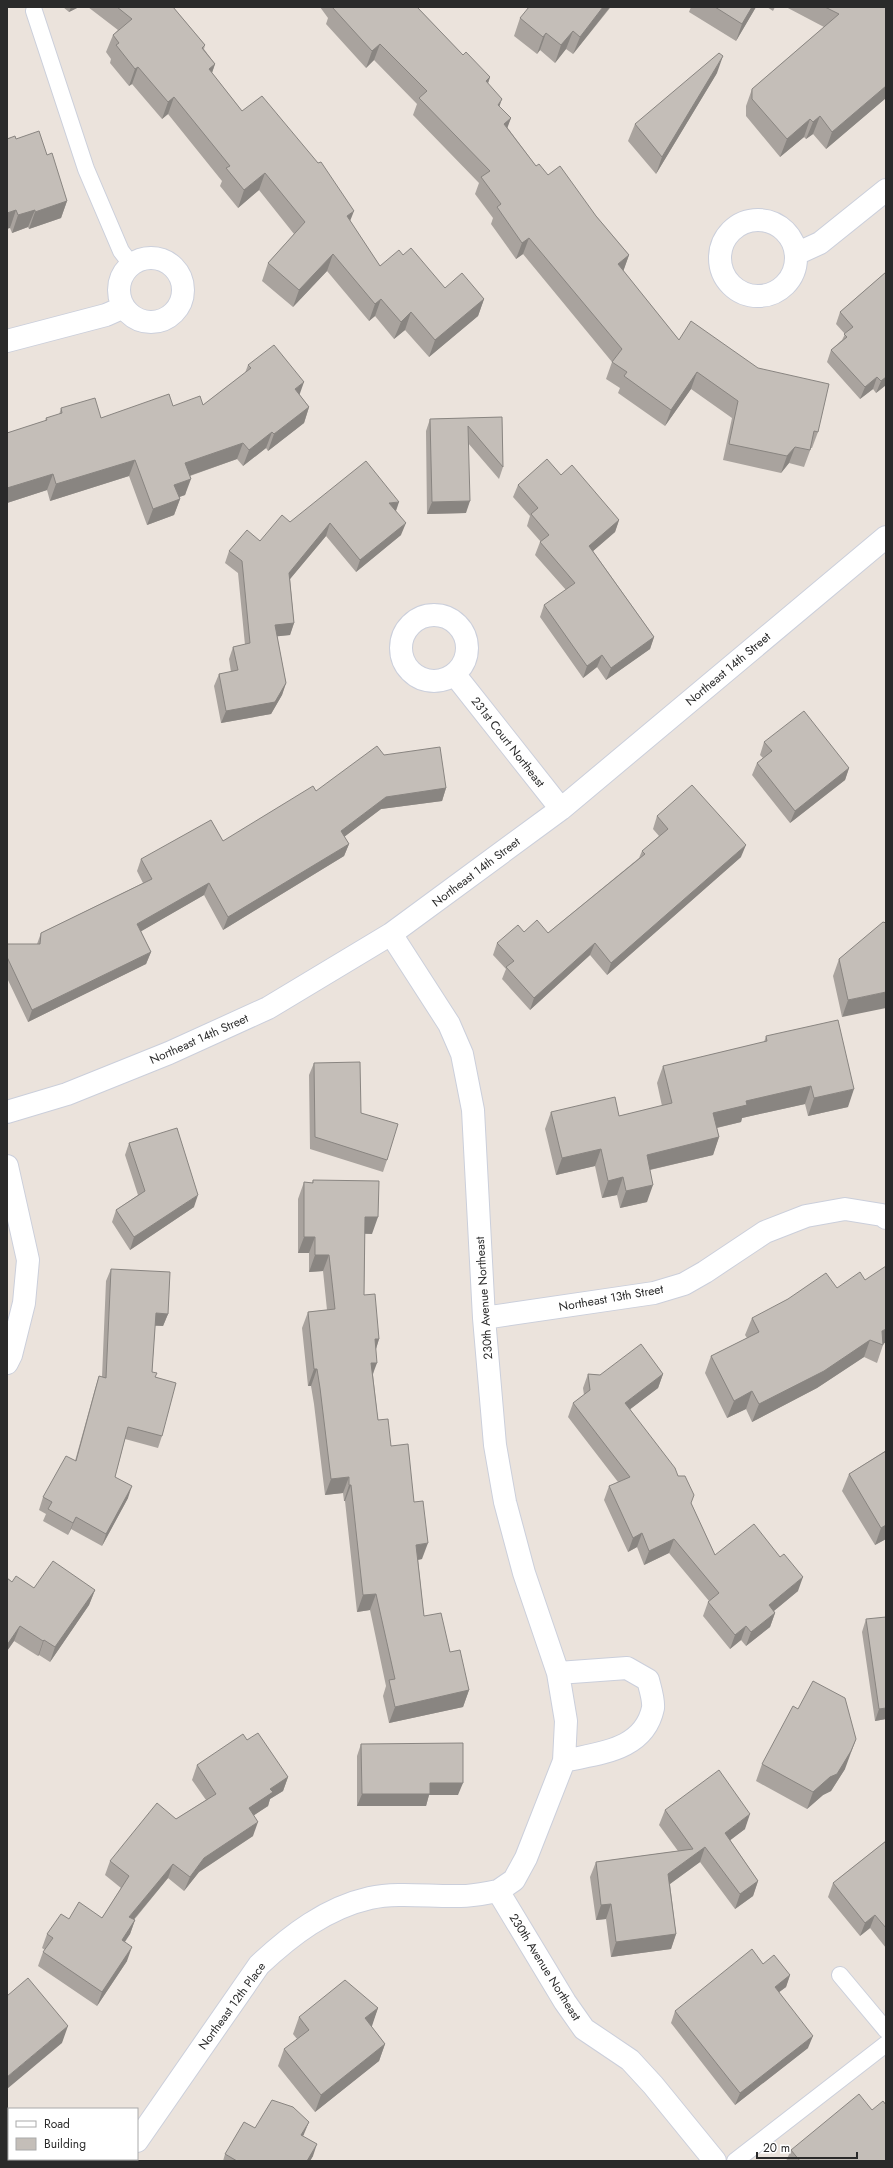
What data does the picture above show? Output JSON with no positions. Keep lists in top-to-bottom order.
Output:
{
  "streets": {
    "street": [
      "Northeast 14th Street",
      "231st Court Northeast",
      "230th Avenue Northeast",
      "Northeast 13th Street",
      "Northeast 12th Place"
    ]
  },
  "crossings": [
    ["Northeast 14th Street", "231st Court Northeast"],
    ["Northeast 14th Street", "230th Avenue Northeast"],
    ["230th Avenue Northeast", "Northeast 13th Street"],
    ["230th Avenue Northeast", "Northeast 12th Place"]
  ],
  "legend": ["Road", "Building"],
  "scale_bar": "20 m"
}
